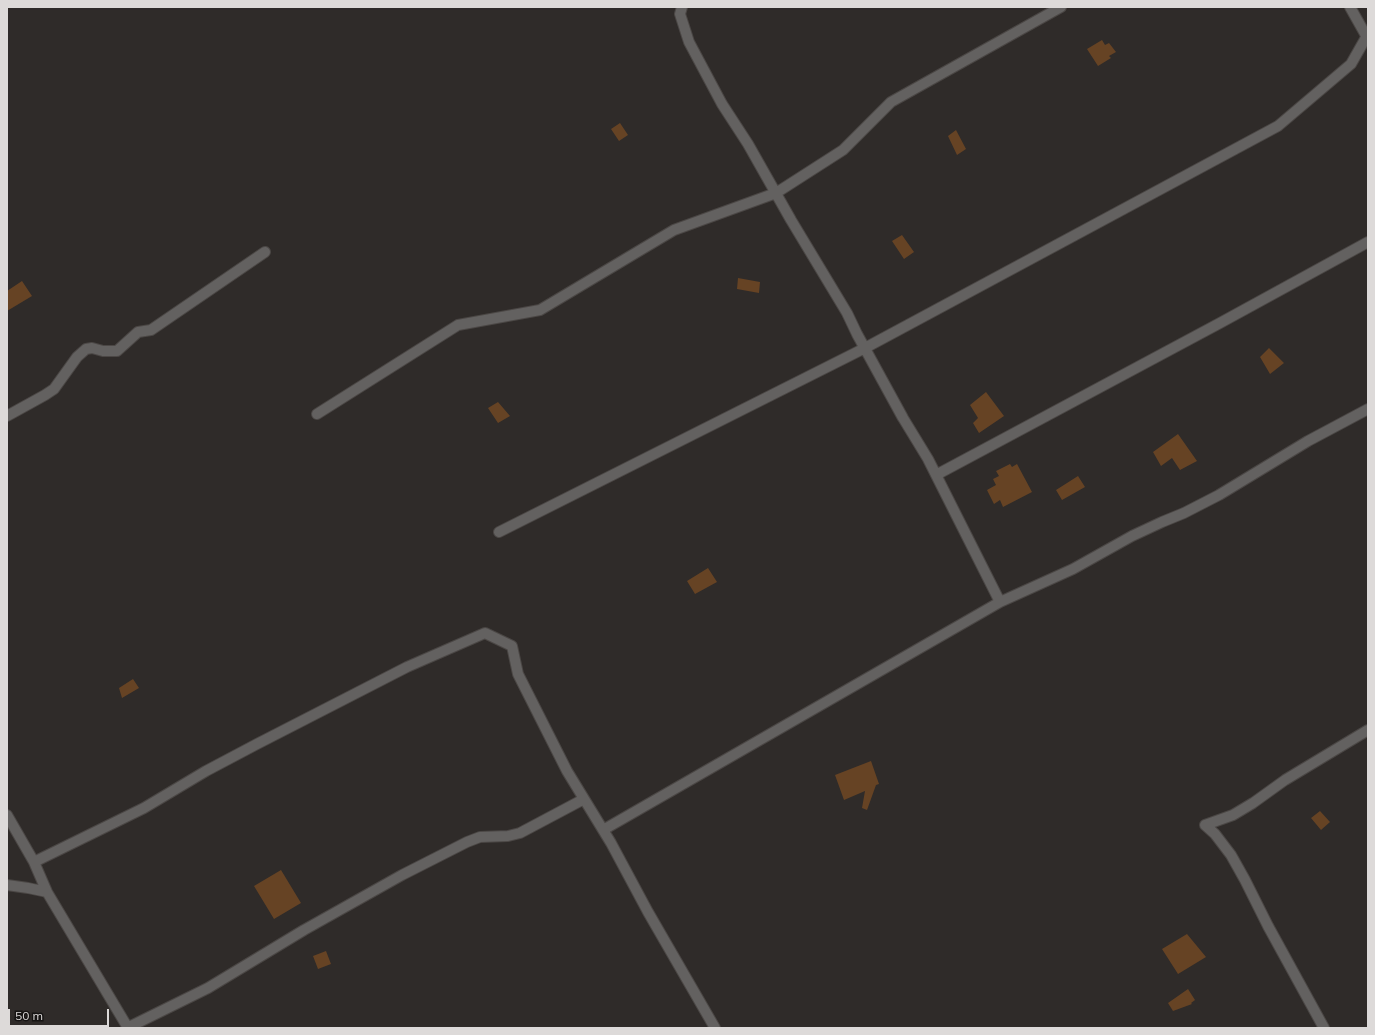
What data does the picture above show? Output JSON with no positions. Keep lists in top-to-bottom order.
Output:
{
  "scale_bar": "50 m"
}
